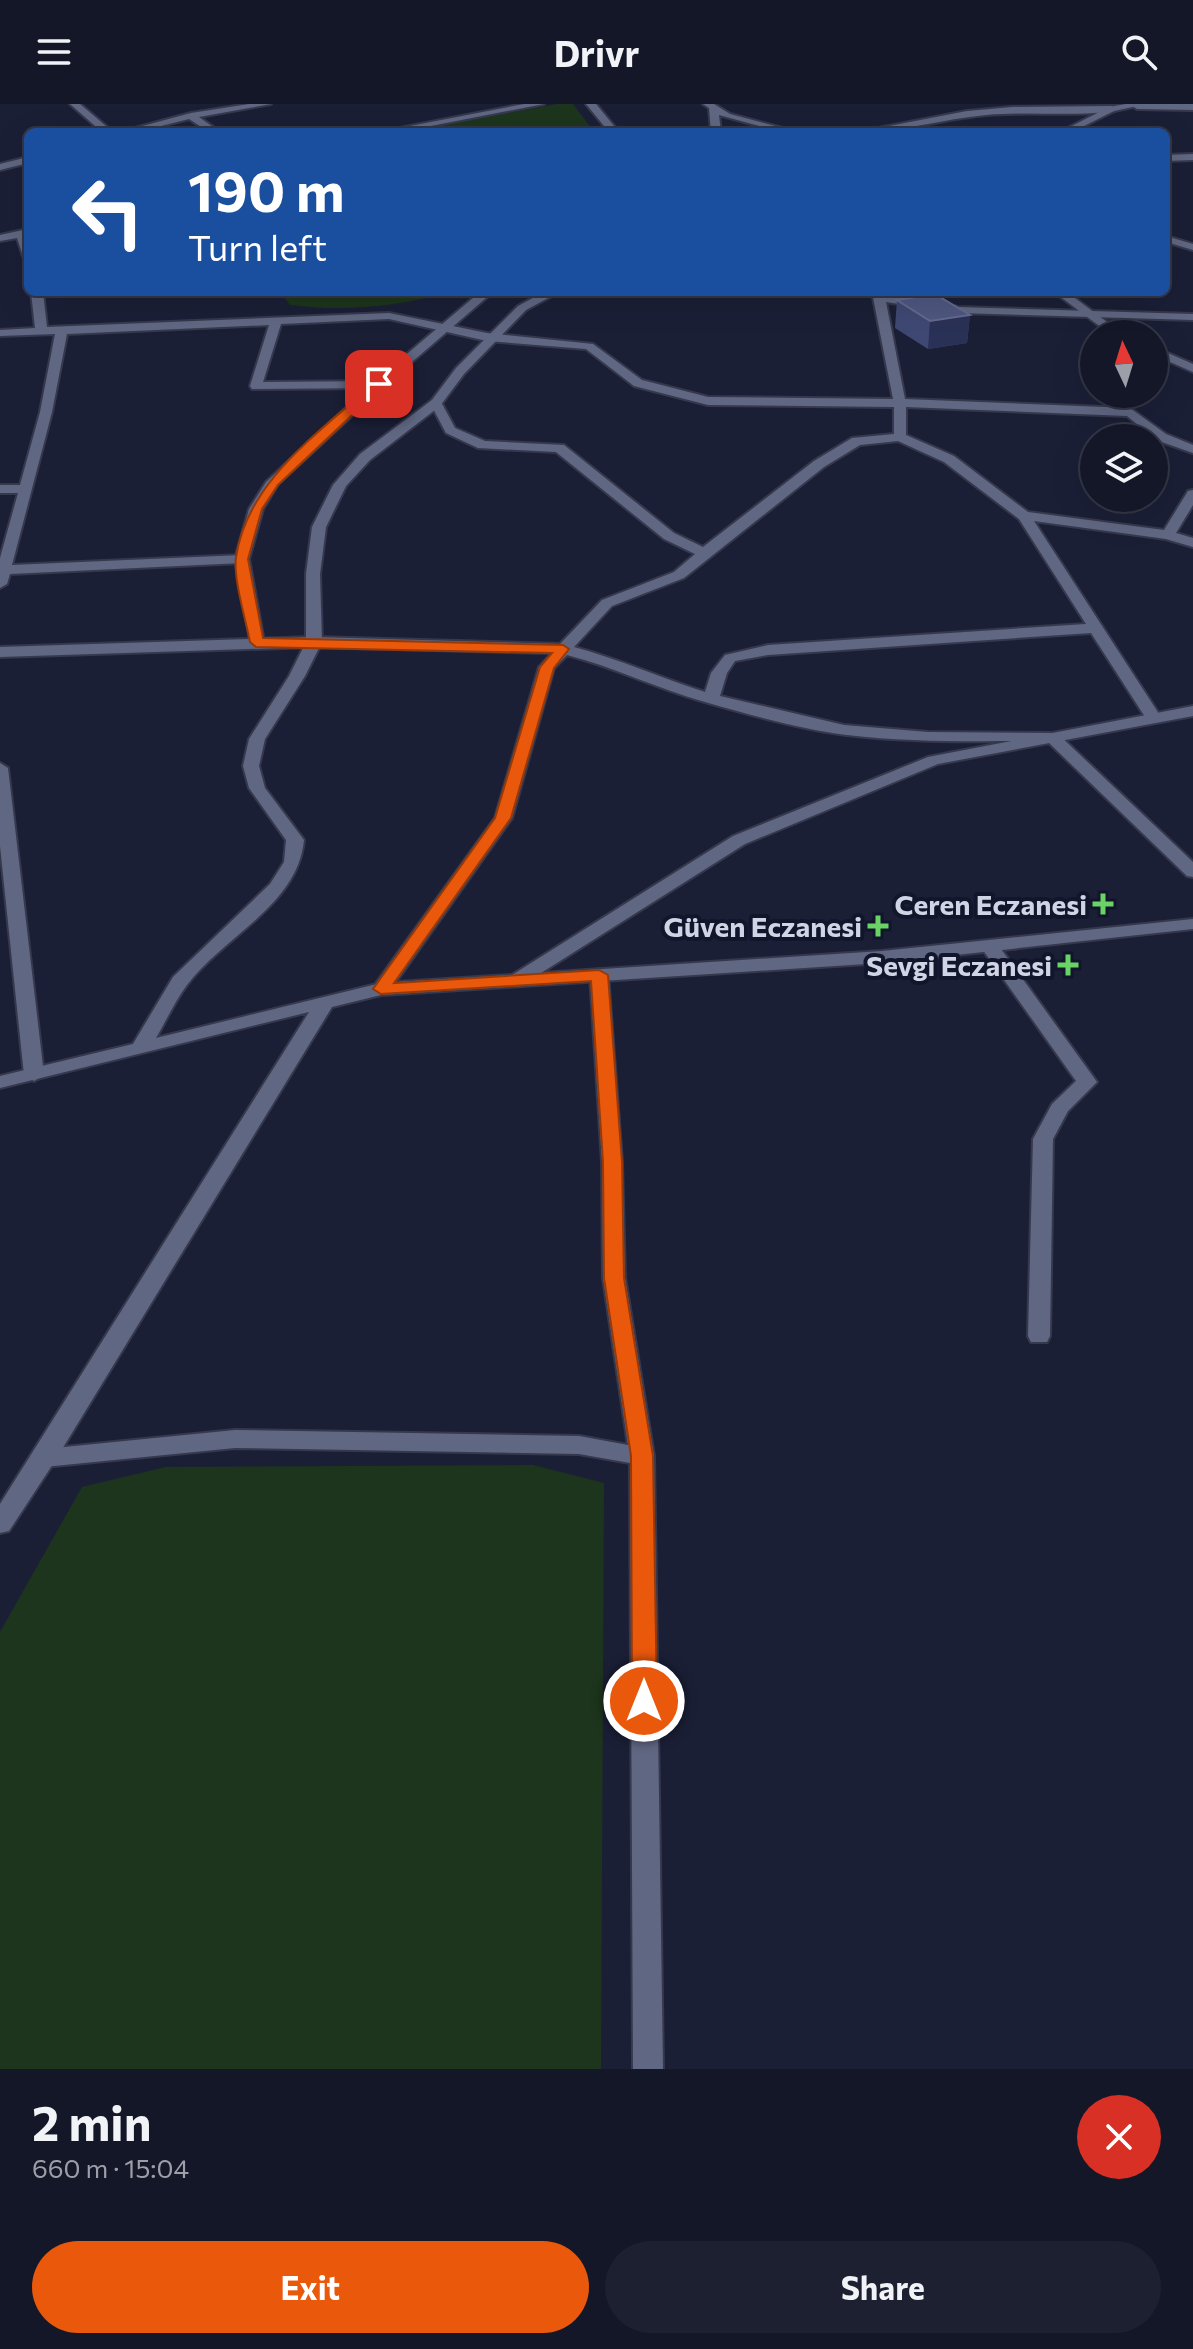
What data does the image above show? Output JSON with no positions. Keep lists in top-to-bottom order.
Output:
{
  "places": {
    "health": ["Ceren Eczanesi", "Güven Eczanesi", "Sevgi Eczanesi"]
  },
  "north": "top",
  "page": {
    "header": "Drivr",
    "turn": ["190 m", "Turn left"],
    "heading": ["2 min", "660 m · 15:04"],
    "buttons": ["Exit", "Share"]
  }
}
